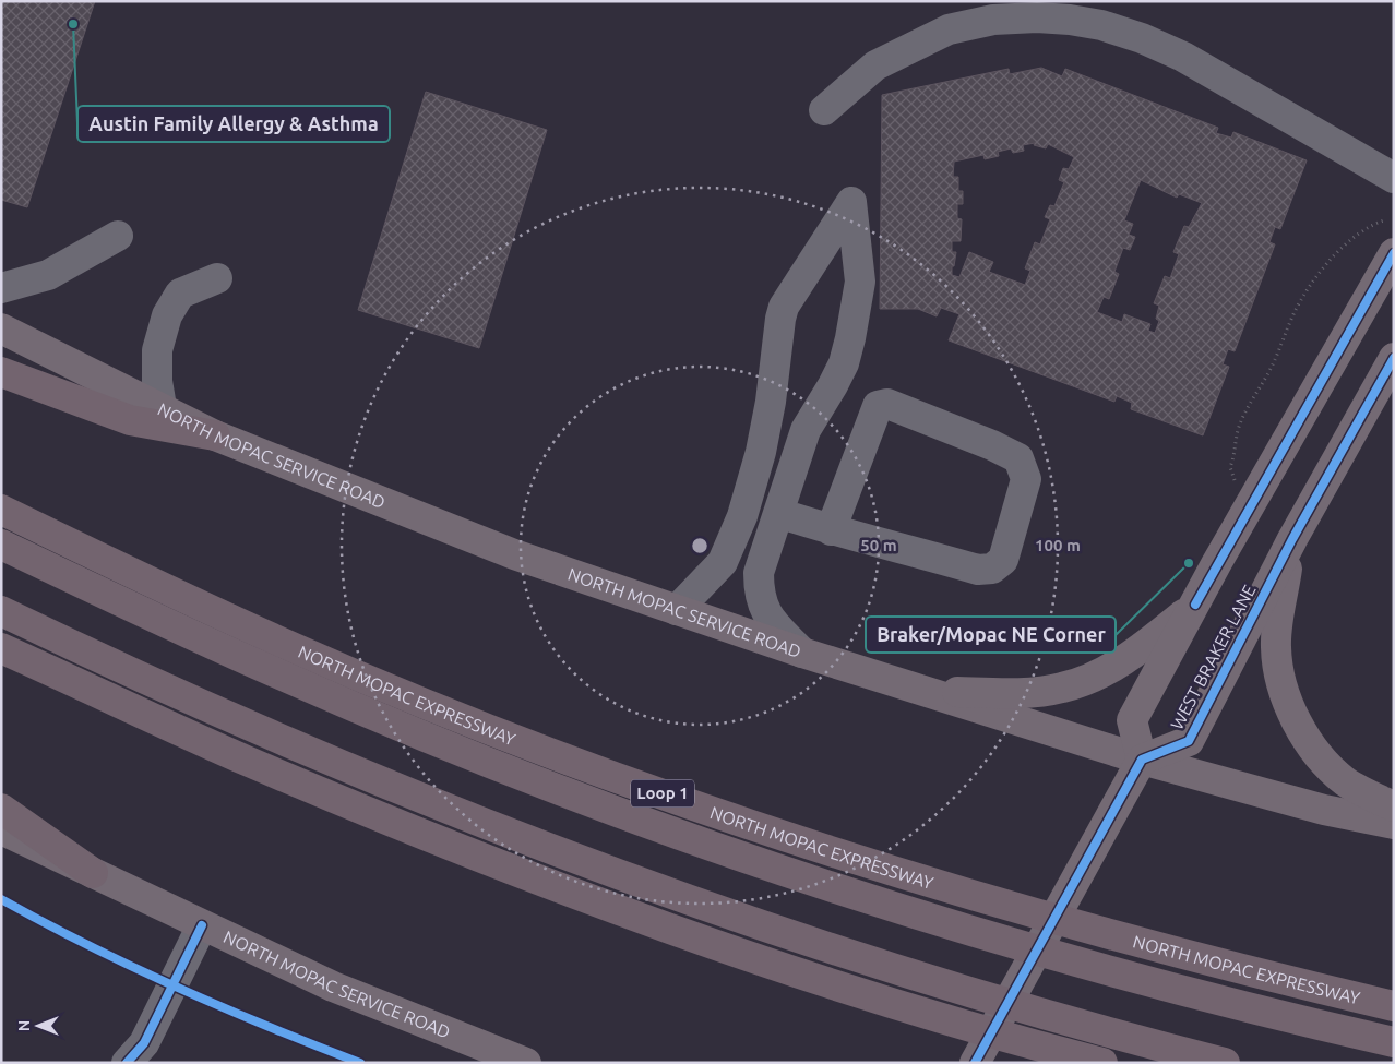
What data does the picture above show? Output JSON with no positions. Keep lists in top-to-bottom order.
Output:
{
  "streets": {
    "highway": ["NORTH MOPAC EXPRESSWAY", "Loop 1"],
    "main road": ["NORTH MOPAC SERVICE ROAD", "WEST BRAKER LANE"]
  },
  "crossings": [
    ["NORTH MOPAC SERVICE ROAD", "WEST BRAKER LANE"]
  ],
  "places": ["Austin Family Allergy & Asthma", "Braker/Mopac NE Corner"],
  "north": "left",
  "rings": ["50 m", "100 m"]
}
